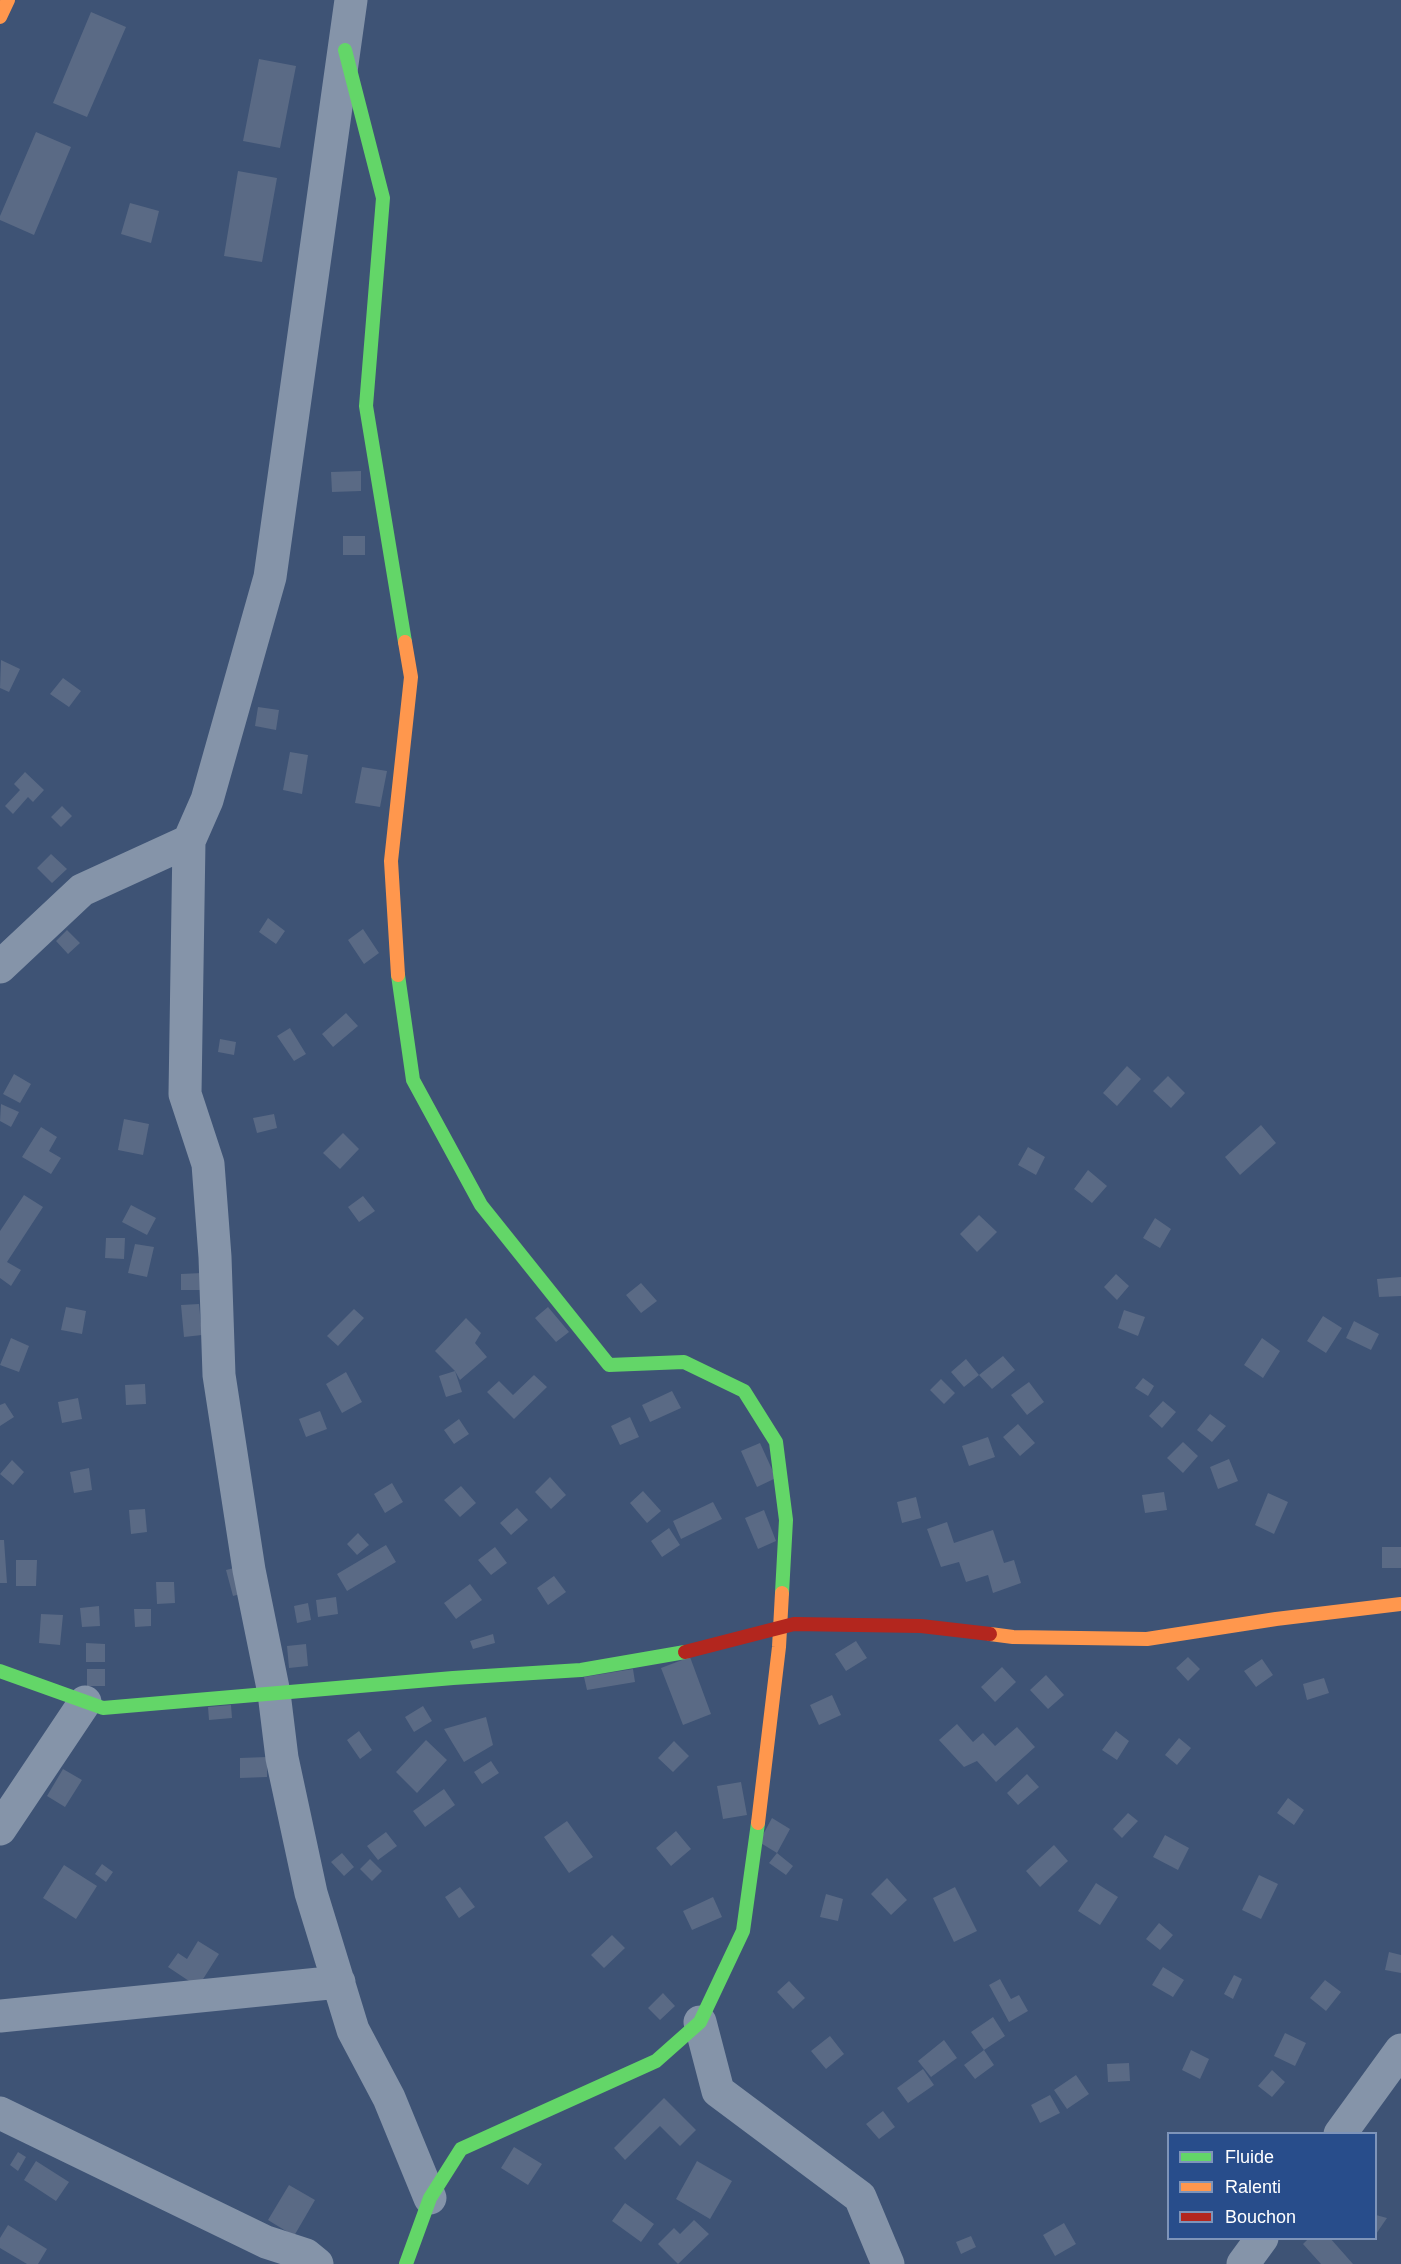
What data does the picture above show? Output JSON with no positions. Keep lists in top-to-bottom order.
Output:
{
  "legend": ["Fluide", "Ralenti", "Bouchon"]
}
